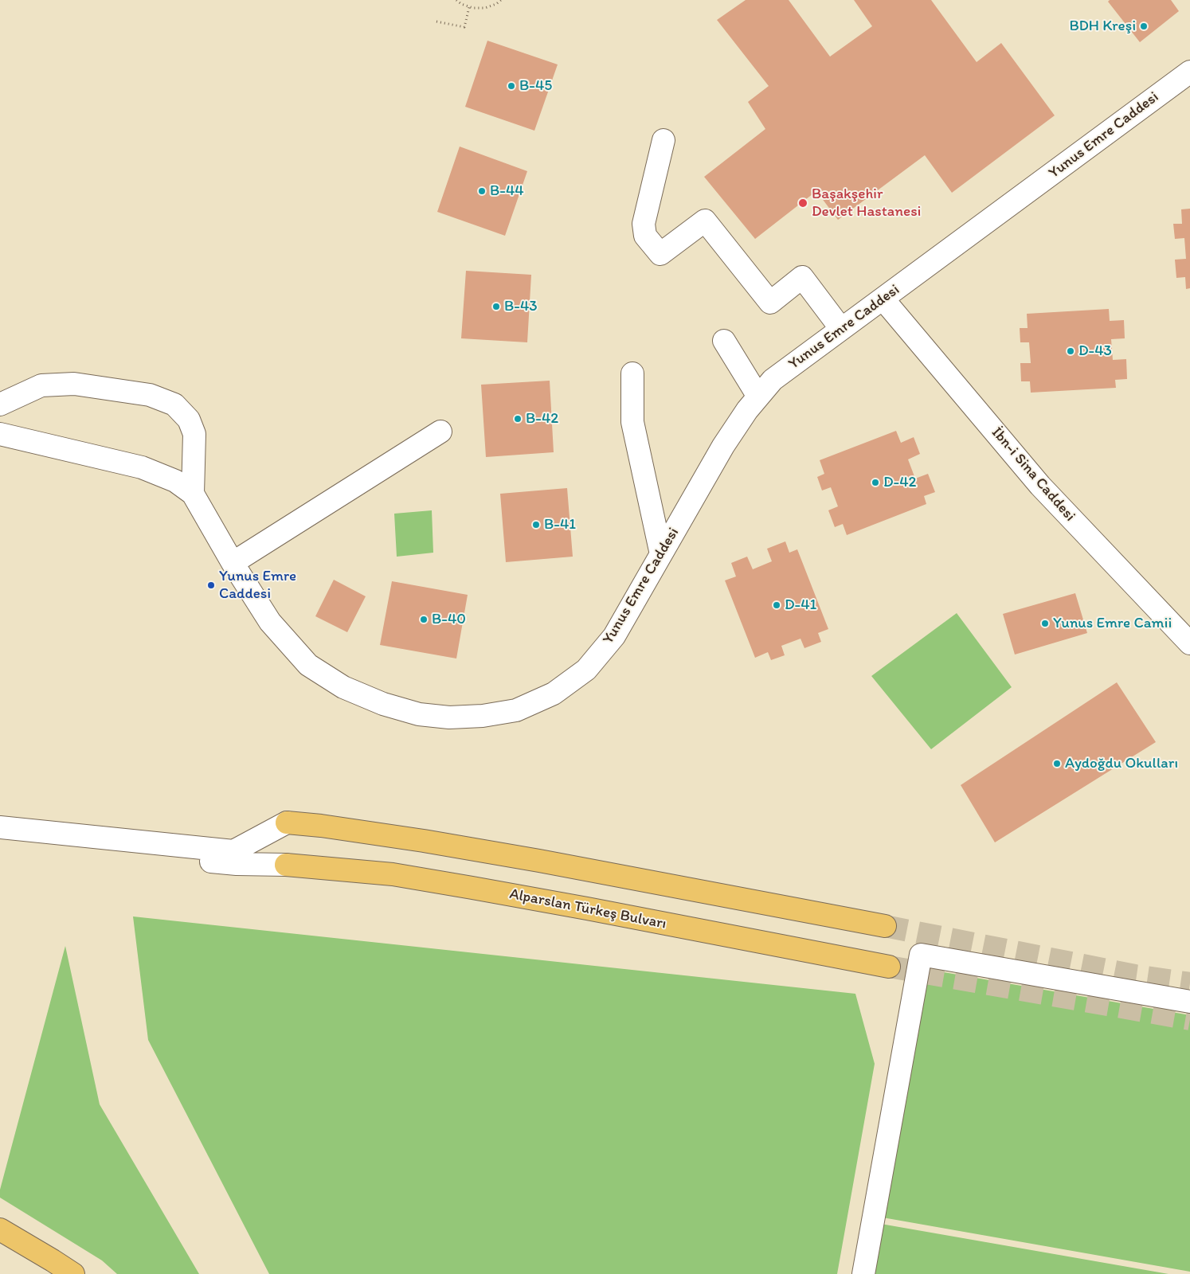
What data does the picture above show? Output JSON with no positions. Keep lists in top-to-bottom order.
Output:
{
  "streets": {
    "main road": ["Alparslan Türkeş Bulvarı"],
    "street": ["Yunus Emre Caddesi", "İbn-i Sina Caddesi"]
  },
  "crossings": [
    ["Yunus Emre Caddesi", "İbn-i Sina Caddesi"]
  ],
  "places": [
    "BDH Kreşi",
    "B-45",
    "B-44",
    "Başakşehir Devlet Hastanesi",
    "B-43",
    "D-43",
    "B-42",
    "D-42",
    "B-41",
    "Yunus Emre Caddesi",
    "D-41",
    "B-40",
    "Yunus Emre Camii",
    "Aydoğdu Okulları"
  ]
}
